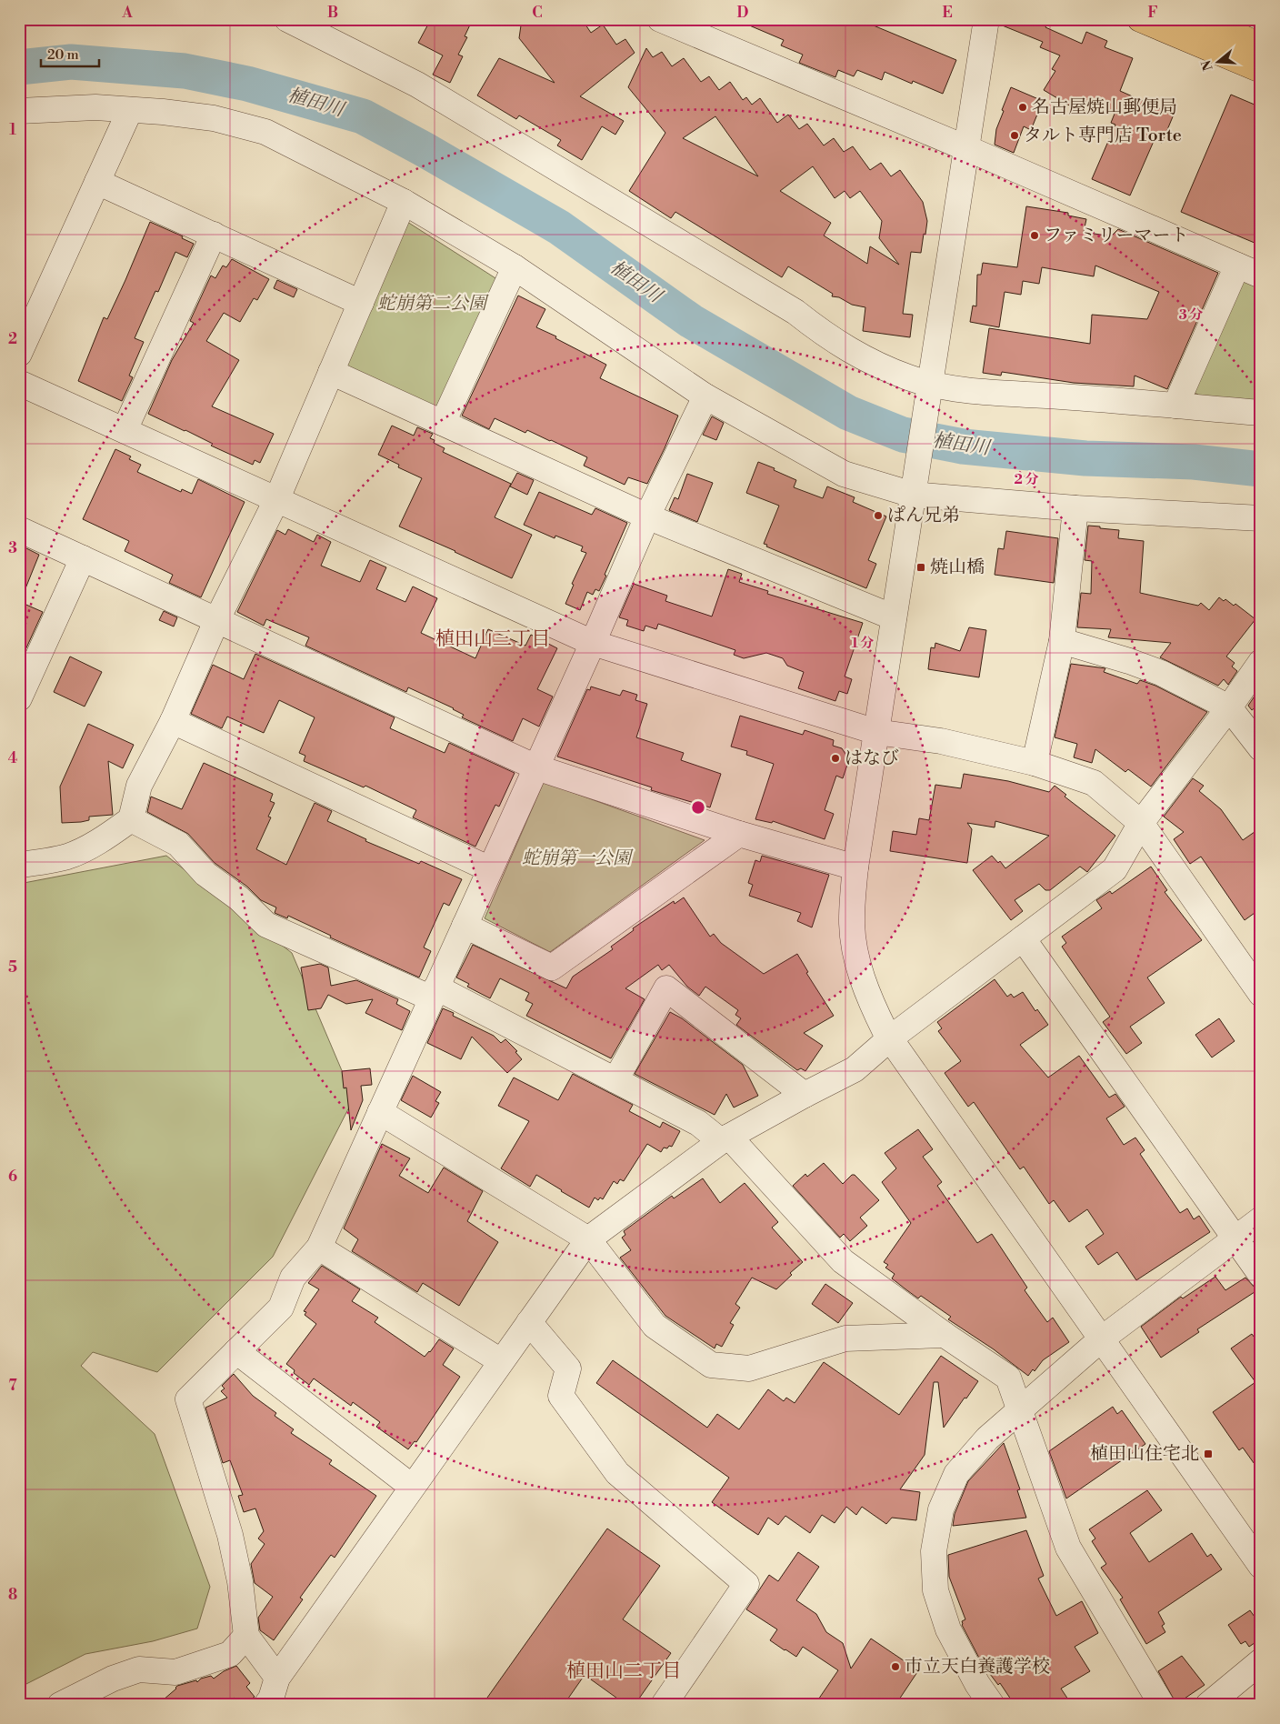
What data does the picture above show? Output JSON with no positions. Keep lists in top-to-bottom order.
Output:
{
  "districts": ["植田山三丁目", "植田山二丁目"],
  "water": ["植田川"],
  "parks": ["蛇崩第二公園", "蛇崩第一公園"],
  "places": {
    "other": [
      "名古屋焼山郵便局",
      "タルト専門店 Torte",
      "ファミリーマート",
      "ぱん兄弟",
      "はなび",
      "市立天白養護学校"
    ],
    "transit": ["焼山橋", "植田山住宅北"]
  },
  "scale_bar": "20 m",
  "north": "left",
  "grid": {
    "columns": [
      "A",
      "B",
      "C",
      "D",
      "E",
      "F"
    ],
    "rows": [
      "1",
      "2",
      "3",
      "4",
      "5",
      "6",
      "7",
      "8"
    ]
  },
  "rings": ["3 分", "2 分", "1 分"]
}
